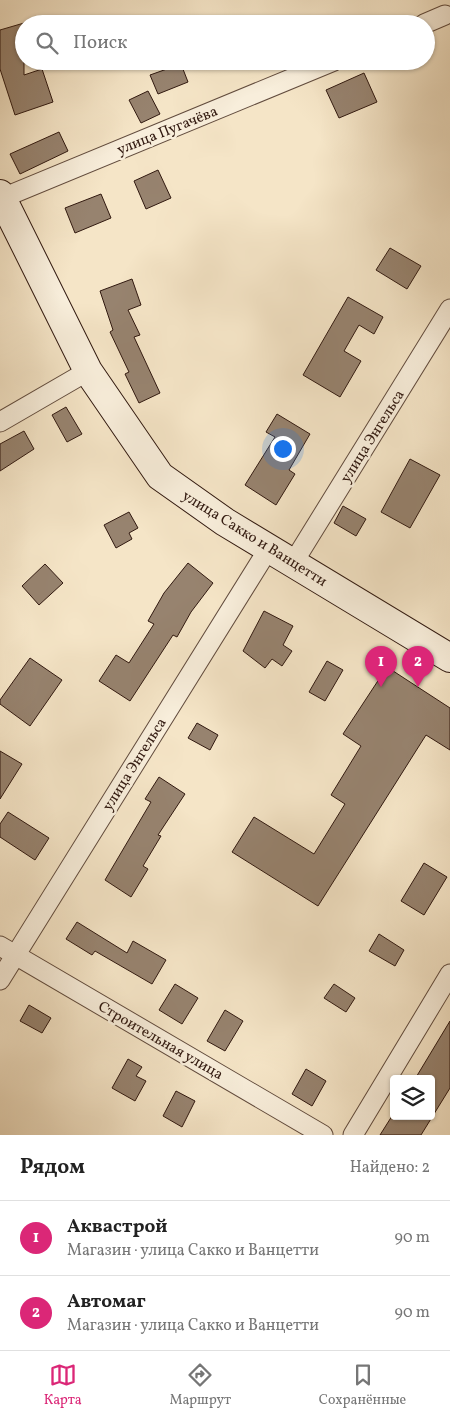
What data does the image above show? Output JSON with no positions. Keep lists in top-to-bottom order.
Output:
{
  "streets": {
    "street": [
      "улица Пугачёва",
      "улица Энгельса",
      "улица Сакко и Ванцетти",
      "Строительная улица"
    ]
  },
  "crossings": [
    ["улица Пугачёва", "улица Сакко и Ванцетти"],
    ["улица Энгельса", "улица Сакко и Ванцетти"],
    ["улица Энгельса", "Строительная улица"]
  ],
  "page": {
    "search": "Поиск",
    "pins": ["1", "2"],
    "heading": ["Рядом", "Найдено: 2"],
    "list": [
      {
        "mark": "1",
        "name": "Аквастрой",
        "note": "Магазин · улица Сакко и Ванцетти",
        "value": "90 m"
      },
      {
        "mark": "2",
        "name": "Автомаг",
        "note": "Магазин · улица Сакко и Ванцетти",
        "value": "90 m"
      }
    ],
    "nav": ["Карта", "Маршрут", "Сохранённые"]
  }
}
